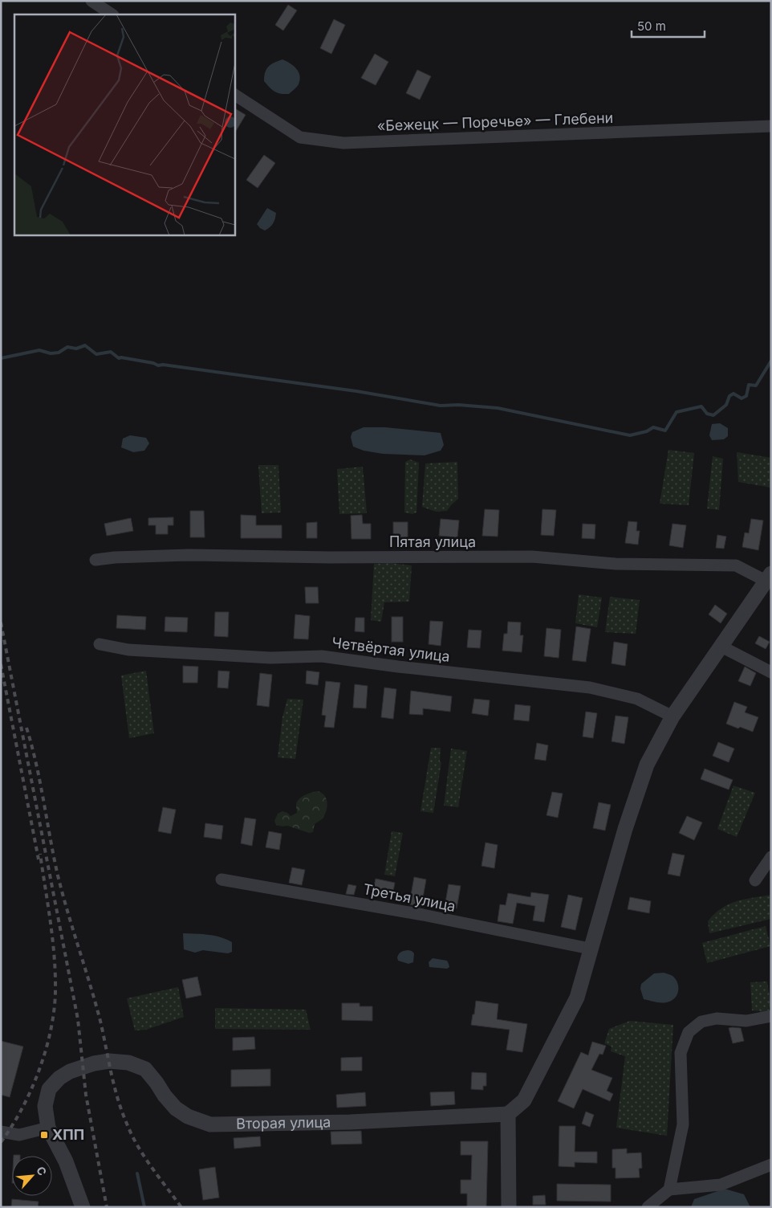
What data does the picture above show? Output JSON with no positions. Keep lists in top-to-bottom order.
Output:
{
  "streets": {
    "street": [
      "«Бежецк — Поречье» — Глебени",
      "Пятая улица",
      "Четвёртая улица",
      "Третья улица",
      "Вторая улица"
    ]
  },
  "places": {
    "transit": ["ХПП"]
  },
  "scale_bar": "50 m",
  "north": "top right"
}
